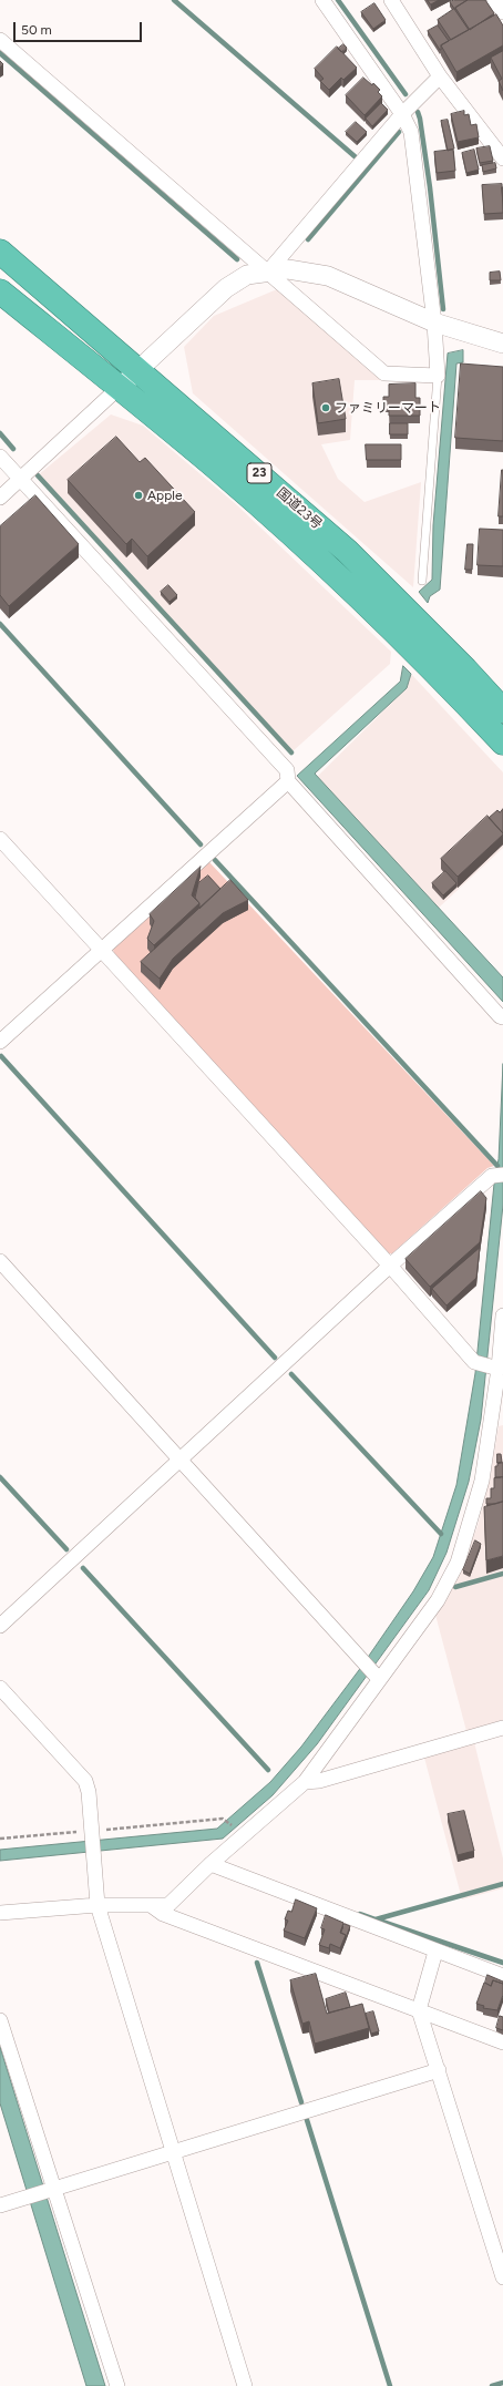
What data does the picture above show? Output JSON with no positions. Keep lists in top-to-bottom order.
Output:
{
  "streets": {
    "highway": ["23", "国道23号"]
  },
  "places": ["ファミリーマート", "Apple"],
  "scale_bar": "50 m"
}
